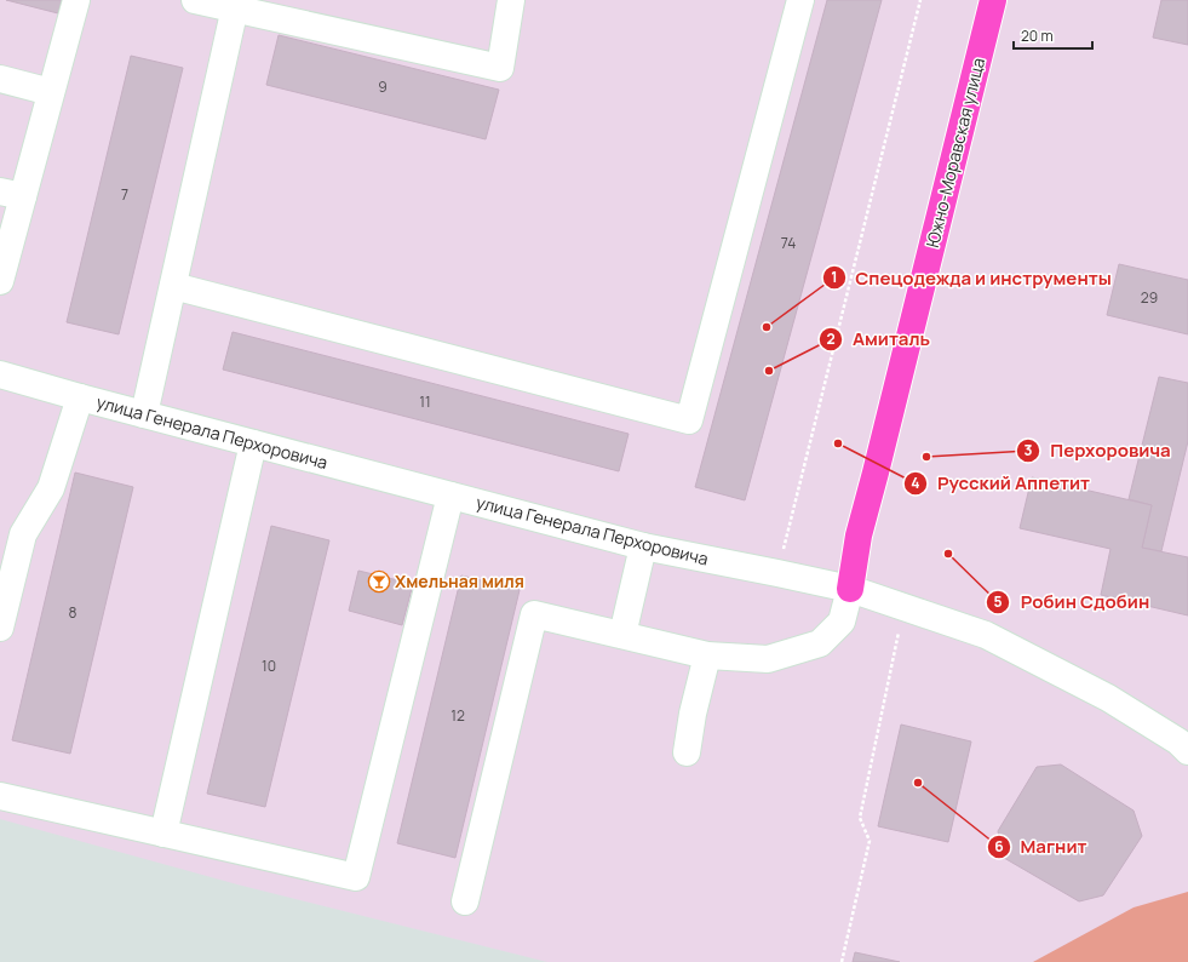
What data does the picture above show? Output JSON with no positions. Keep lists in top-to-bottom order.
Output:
{
  "streets": {
    "main road": ["Южно-Моравская улица"],
    "street": ["улица Генерала Перхоровича"]
  },
  "crossings": [
    ["Южно-Моравская улица", "улица Генерала Перхоровича"]
  ],
  "places": {
    "other": [
      "Спецодежда и инструменты",
      "Амиталь",
      "Русский Аппетит",
      "Перхоровича",
      "Робин Сдобин",
      "Магнит"
    ],
    "bar": ["Хмельная миля"]
  },
  "house_numbers": [
    "9",
    "7",
    "74",
    "29",
    "11",
    "8",
    "10",
    "12"
  ],
  "scale_bar": "20 m"
}
